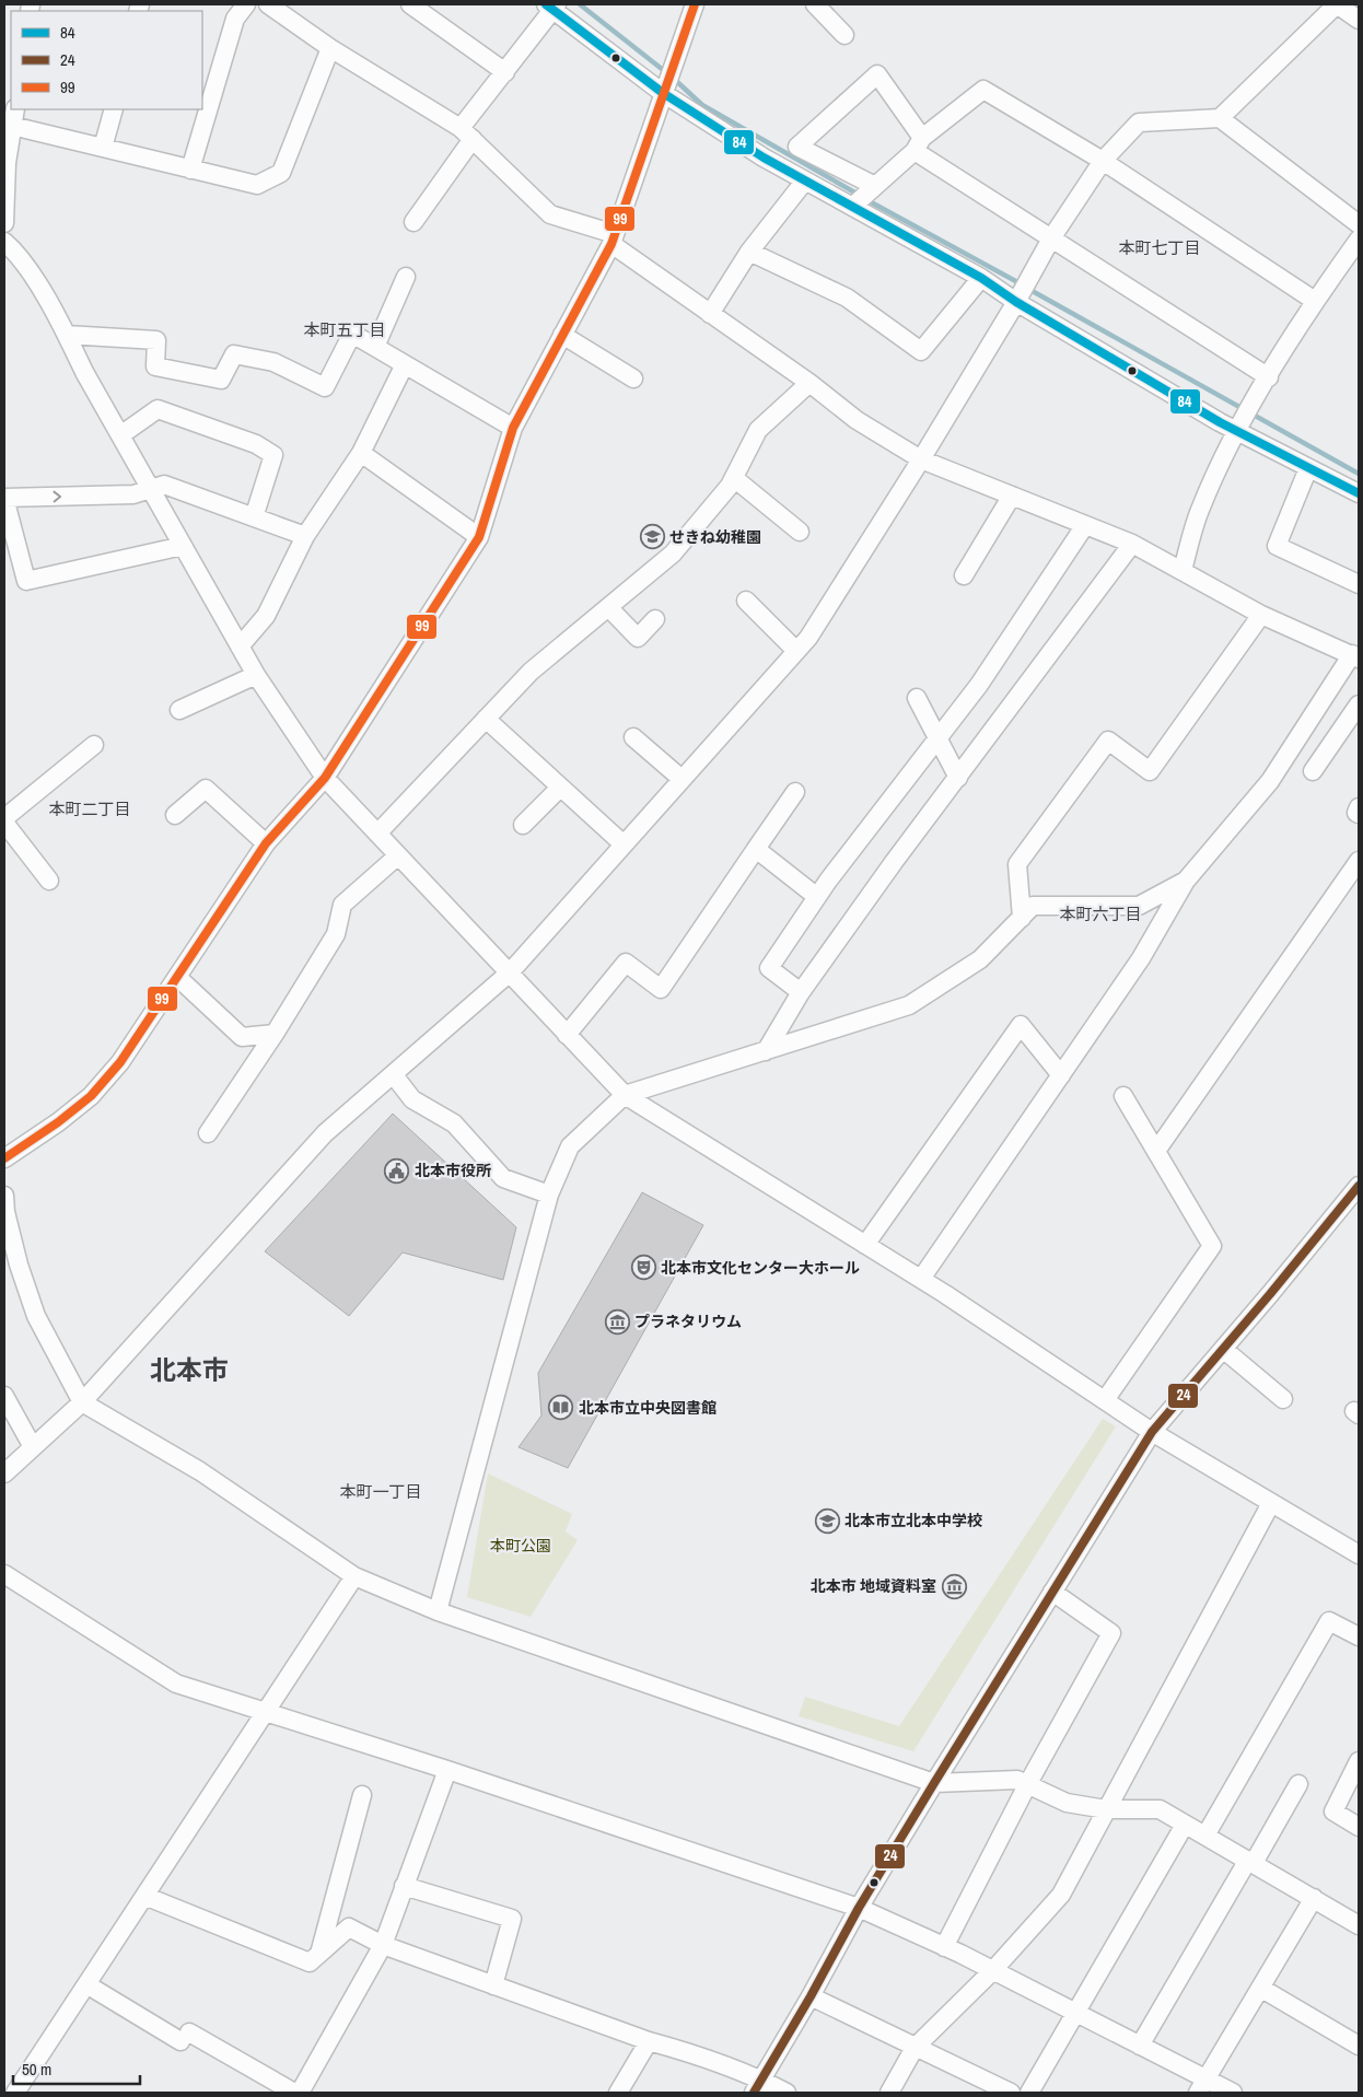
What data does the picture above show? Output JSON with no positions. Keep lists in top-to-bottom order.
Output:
{
  "districts": [
    "本町七丁目",
    "本町五丁目",
    "本町二丁目",
    "本町六丁目",
    "北本市",
    "本町一丁目"
  ],
  "parks": ["本町公園"],
  "places": {
    "school or university": ["せきね幼稚園", "北本市立北本中学校"],
    "public building": ["北本市役所"],
    "theatre": ["北本市文化センター大ホール"],
    "museum": ["プラネタリウム", "北本市 地域資料室"],
    "library": ["北本市立中央図書館"]
  },
  "lines": ["transit line 84", "transit line 99", "transit line 24"],
  "legend": ["84", "24", "99"],
  "scale_bar": "50 m"
}
